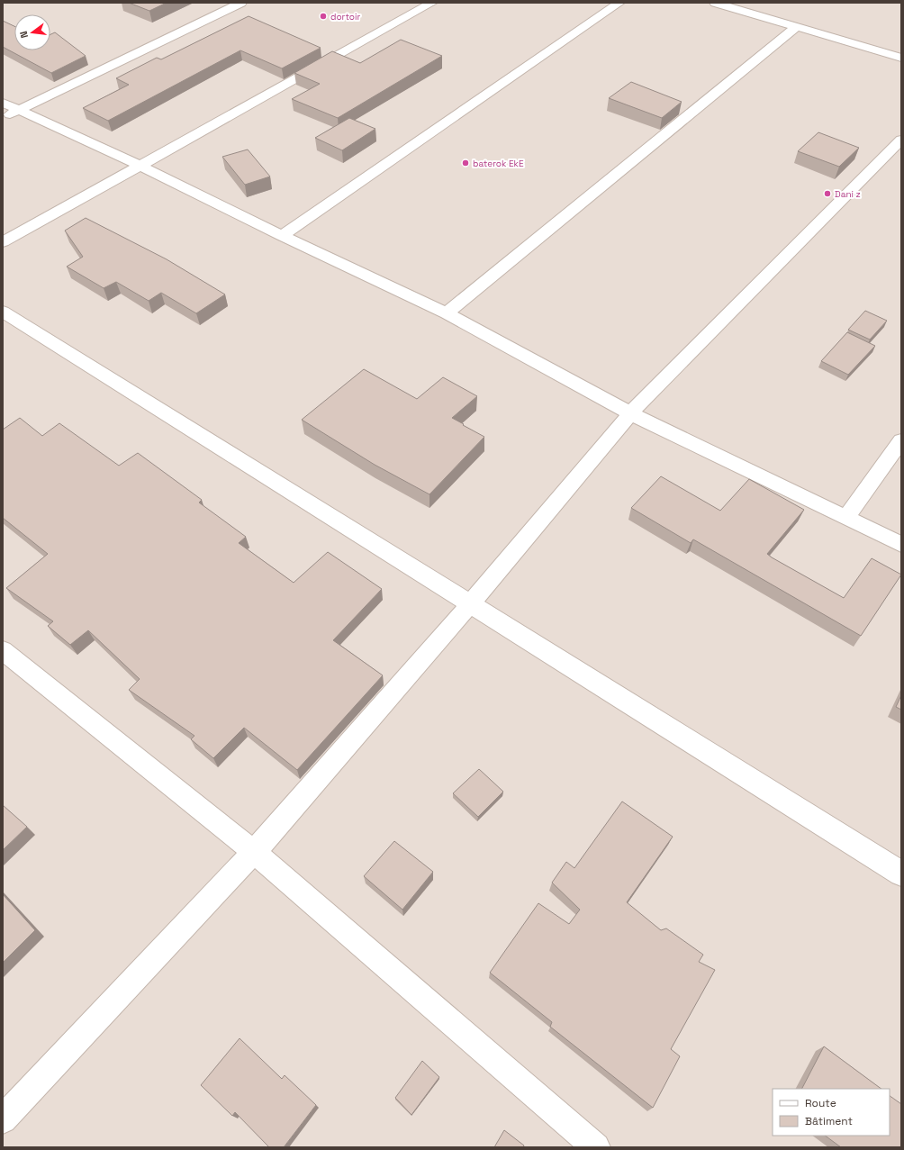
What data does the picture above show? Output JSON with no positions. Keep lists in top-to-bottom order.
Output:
{
  "places": ["dortoir", "baterok EkE", "Dani z"],
  "legend": ["Route", "Bâtiment"],
  "north": "left"
}
